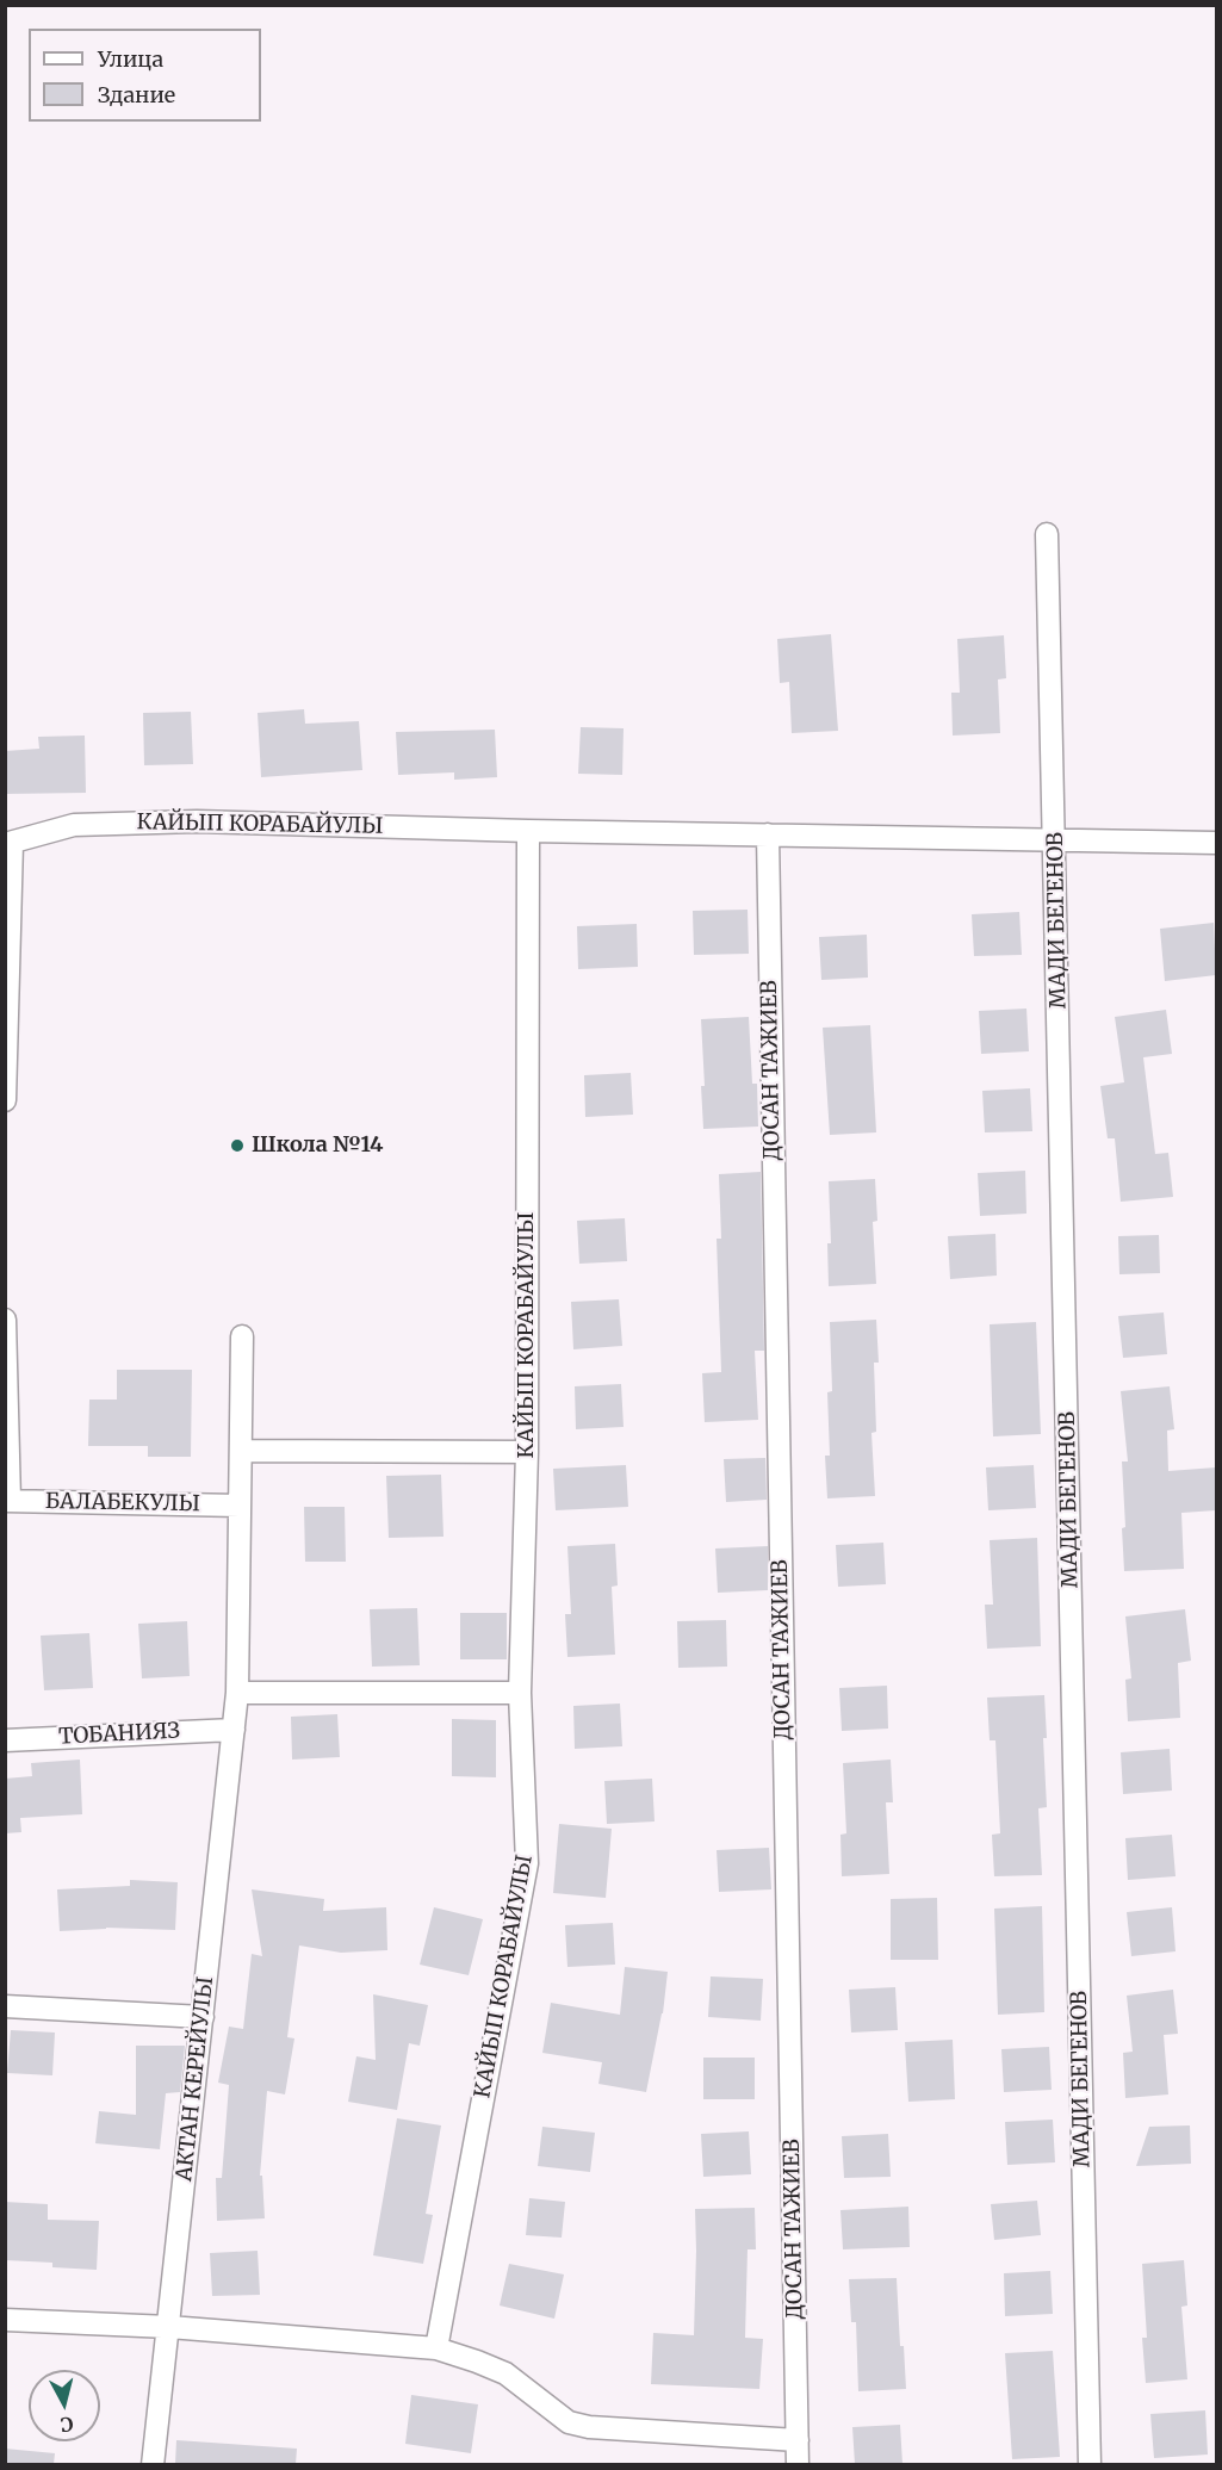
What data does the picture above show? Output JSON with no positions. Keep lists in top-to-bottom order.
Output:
{
  "streets": {
    "street": [
      "КАЙЫП КОРАБАЙУЛЫ",
      "МАДИ БЕГЕНОВ",
      "ДОСАН ТАЖИЕВ",
      "БАЛАБЕКУЛЫ",
      "ТОБАНИЯЗ",
      "АКТАН КЕРЕЙУЛЫ"
    ]
  },
  "crossings": [
    ["БАЛАБЕКУЛЫ", "АКТАН КЕРЕЙУЛЫ"],
    ["ТОБАНИЯЗ", "АКТАН КЕРЕЙУЛЫ"]
  ],
  "places": ["Школа №14"],
  "legend": ["Улица", "Здание"],
  "north": "bottom"
}
